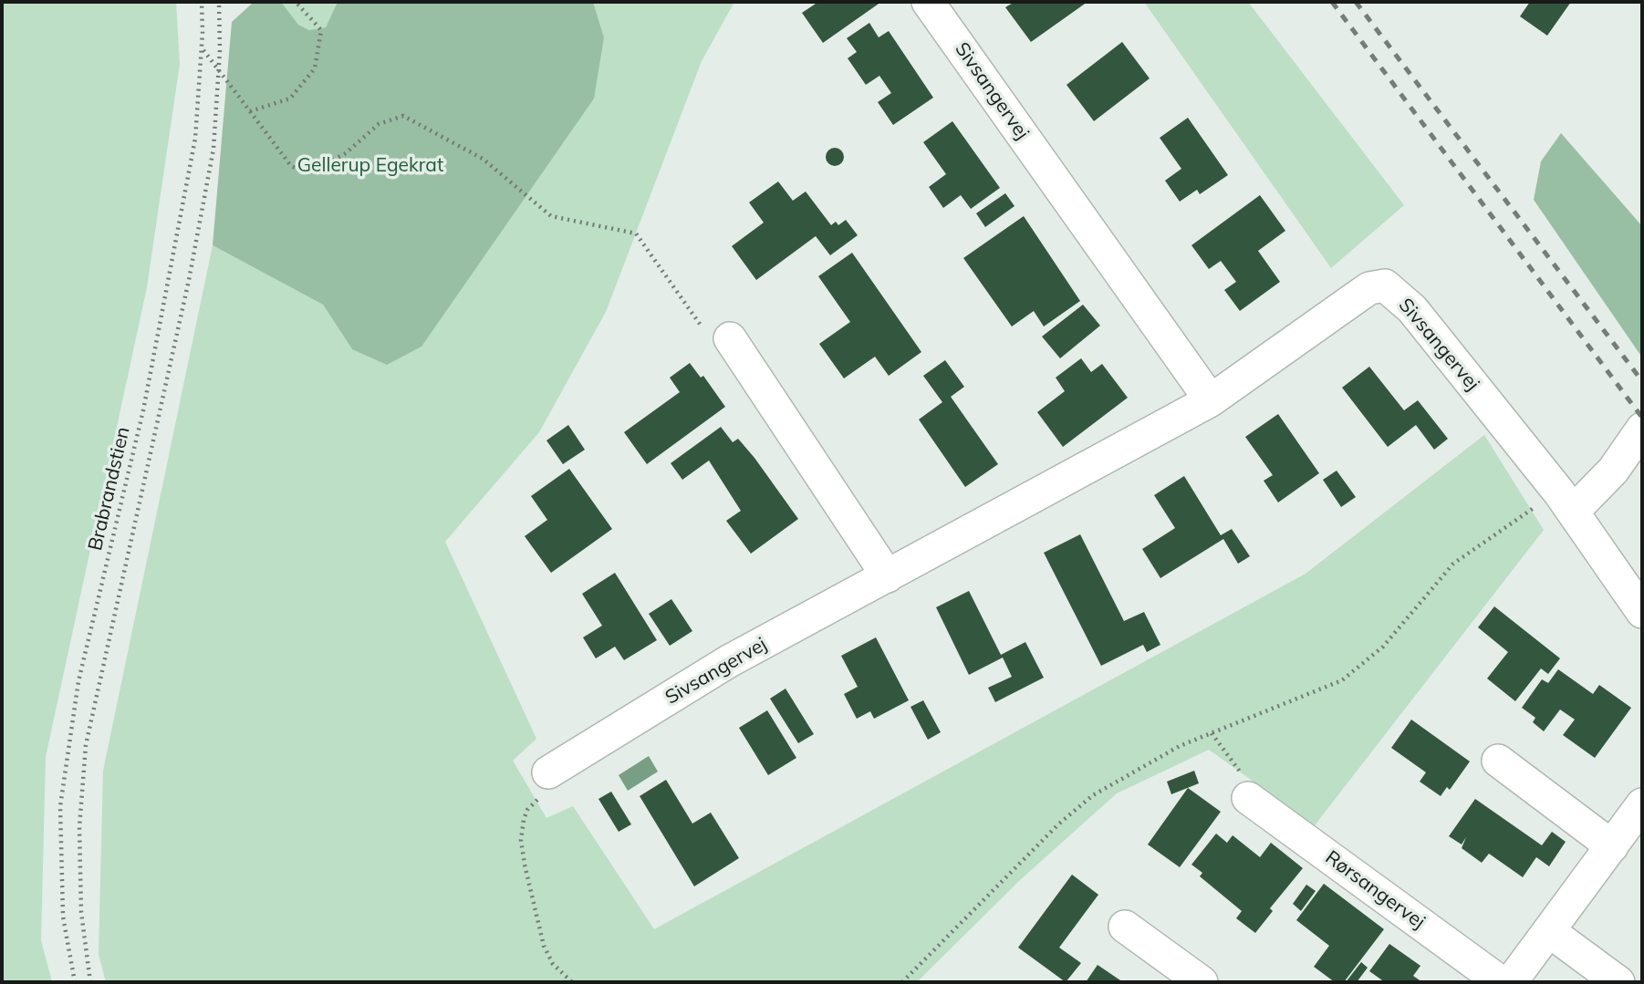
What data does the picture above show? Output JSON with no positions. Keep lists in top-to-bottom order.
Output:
{
  "streets": {
    "street": ["Sivsangervej", "Rørsangervej"],
    "path": ["Brabrandstien"]
  },
  "parks": ["Gellerup Egekrat"]
}
